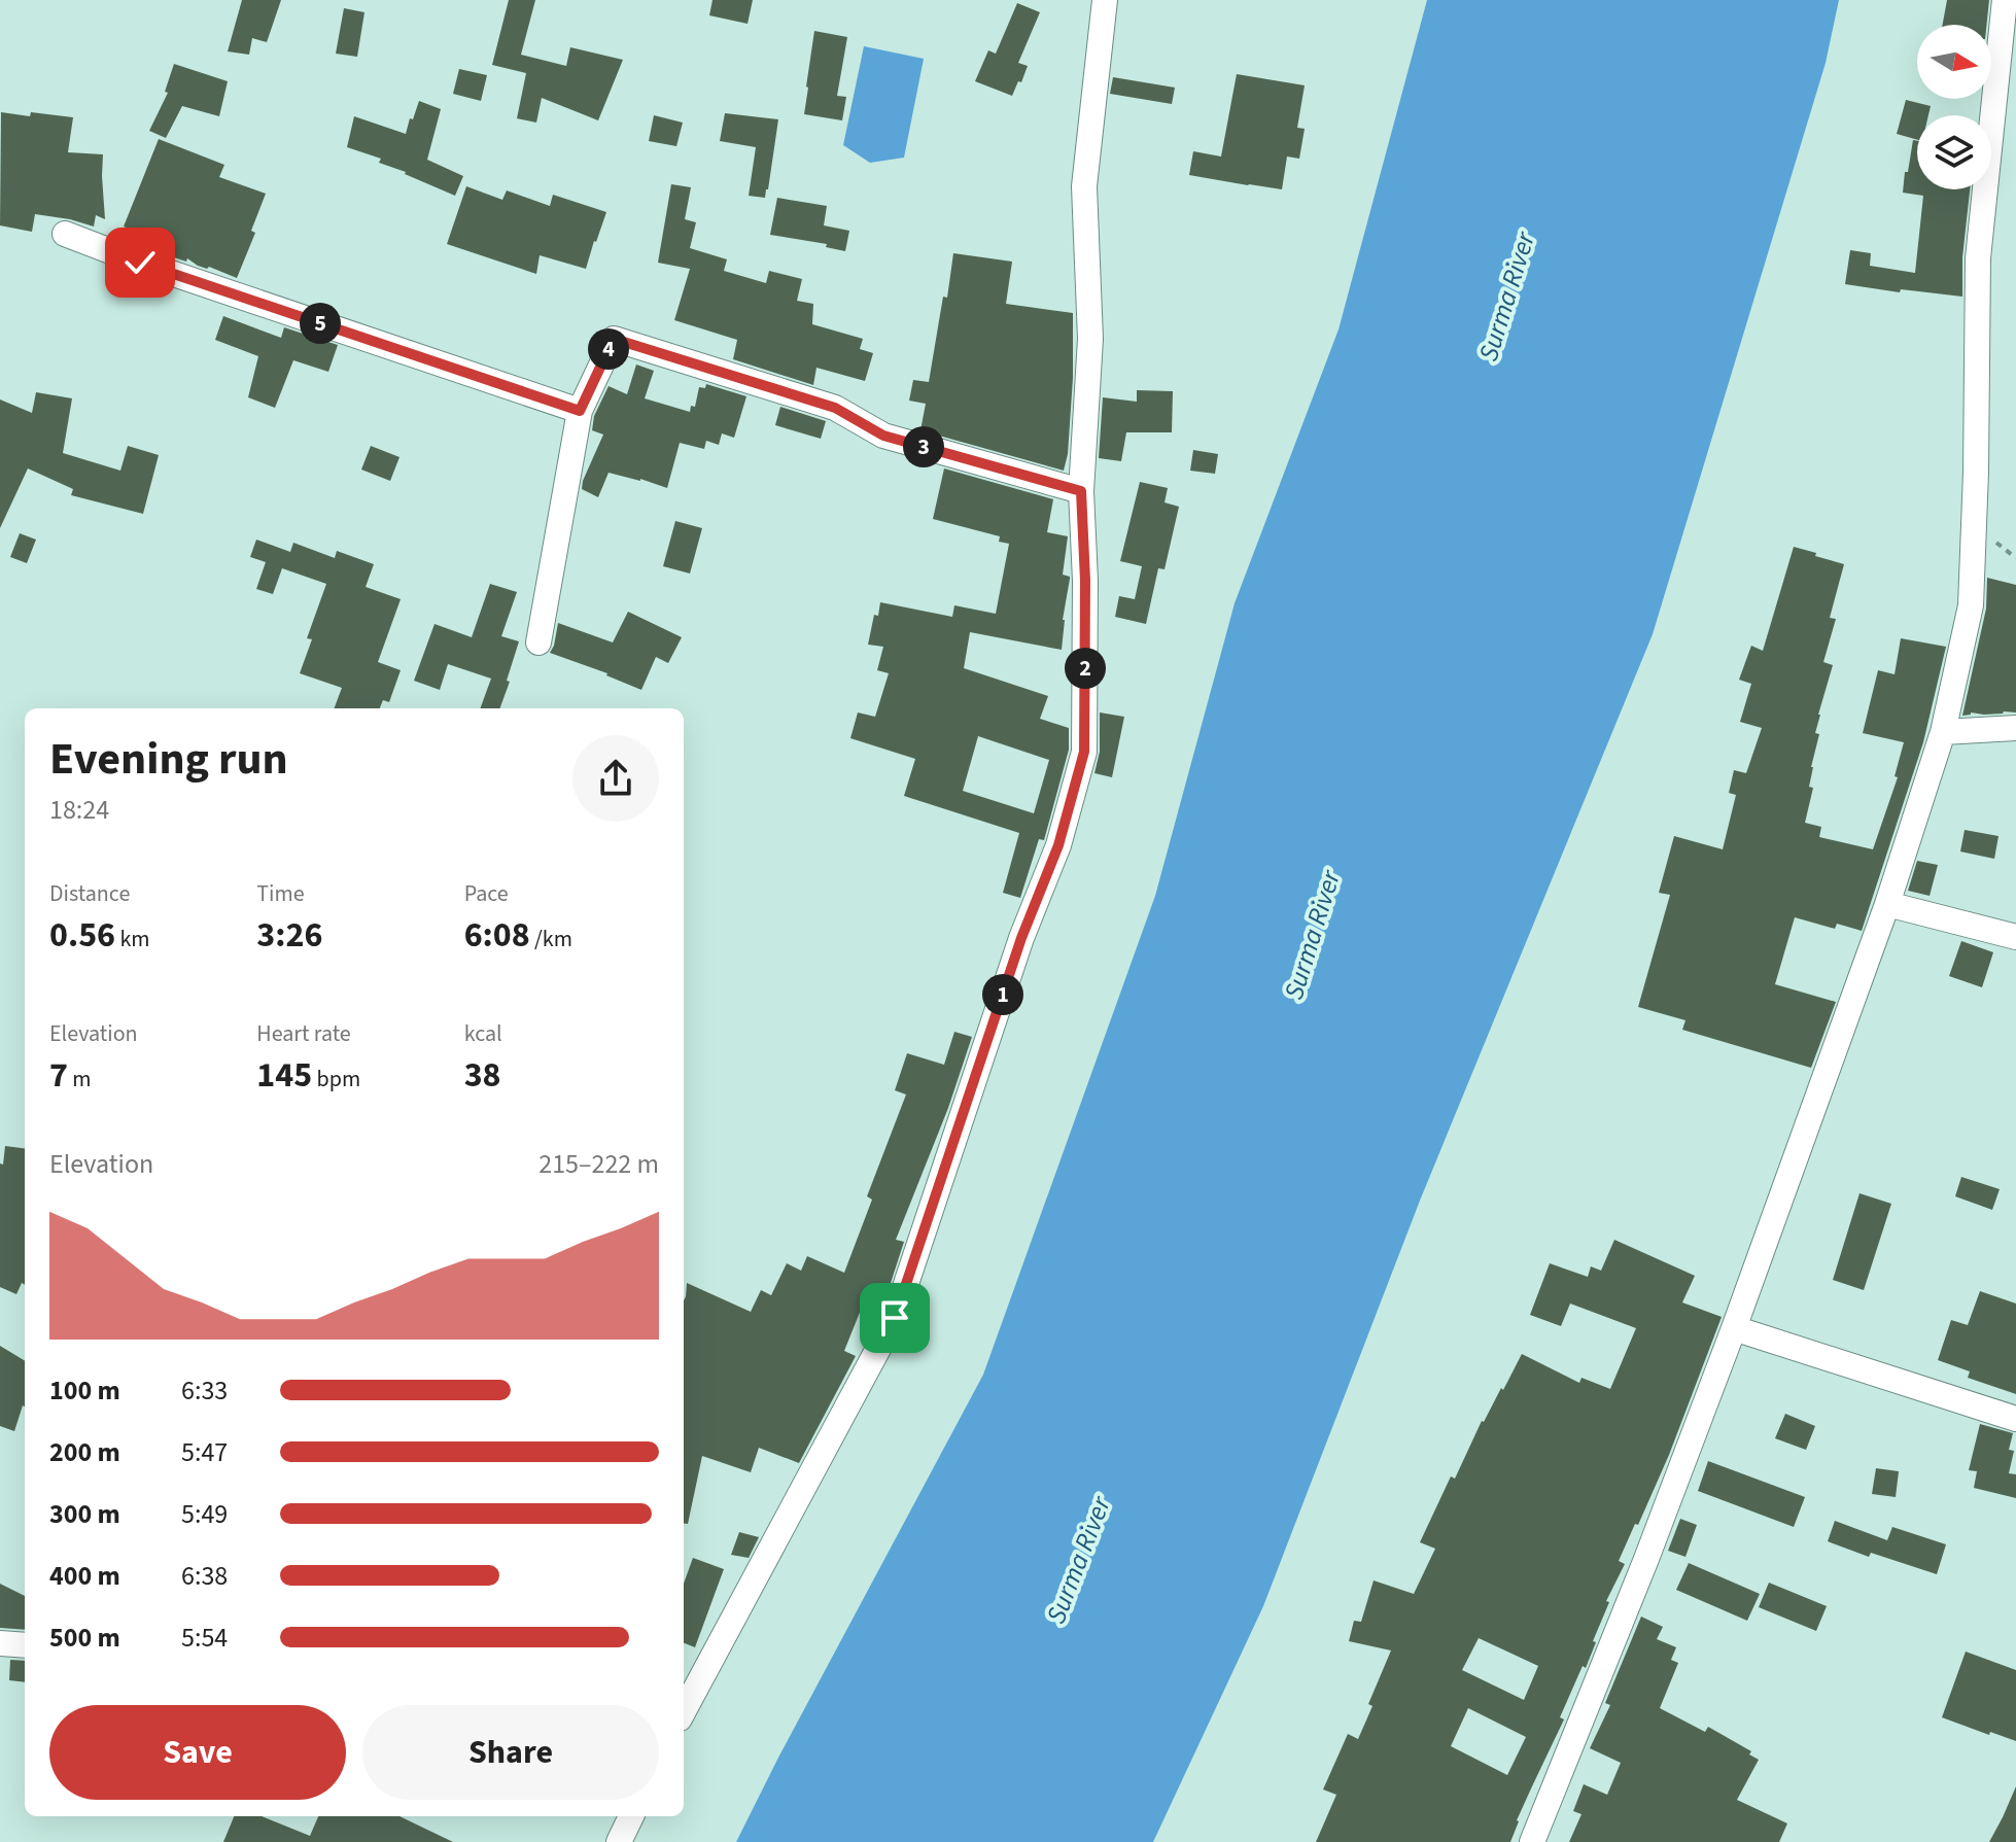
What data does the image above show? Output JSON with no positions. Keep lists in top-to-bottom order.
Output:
{
  "water": ["Surma River"],
  "north": "right",
  "page": {
    "pins": [
      "5",
      "4",
      "3",
      "2",
      "1"
    ],
    "heading": ["Evening run", "18:24"],
    "stats": [
      ["Distance", "0.56 km"],
      ["Time", "3:26"],
      ["Pace", "6:08 /km"],
      ["Elevation", "7 m"],
      ["Heart rate", "145 bpm"],
      ["kcal", "38"]
    ],
    "chart": ["Elevation", "215–222 m"],
    "list": [
      {
        "name": "100 m",
        "note": "6:33"
      },
      {
        "name": "200 m",
        "note": "5:47"
      },
      {
        "name": "300 m",
        "note": "5:49"
      },
      {
        "name": "400 m",
        "note": "6:38"
      },
      {
        "name": "500 m",
        "note": "5:54"
      }
    ],
    "buttons": ["Save", "Share"]
  }
}
